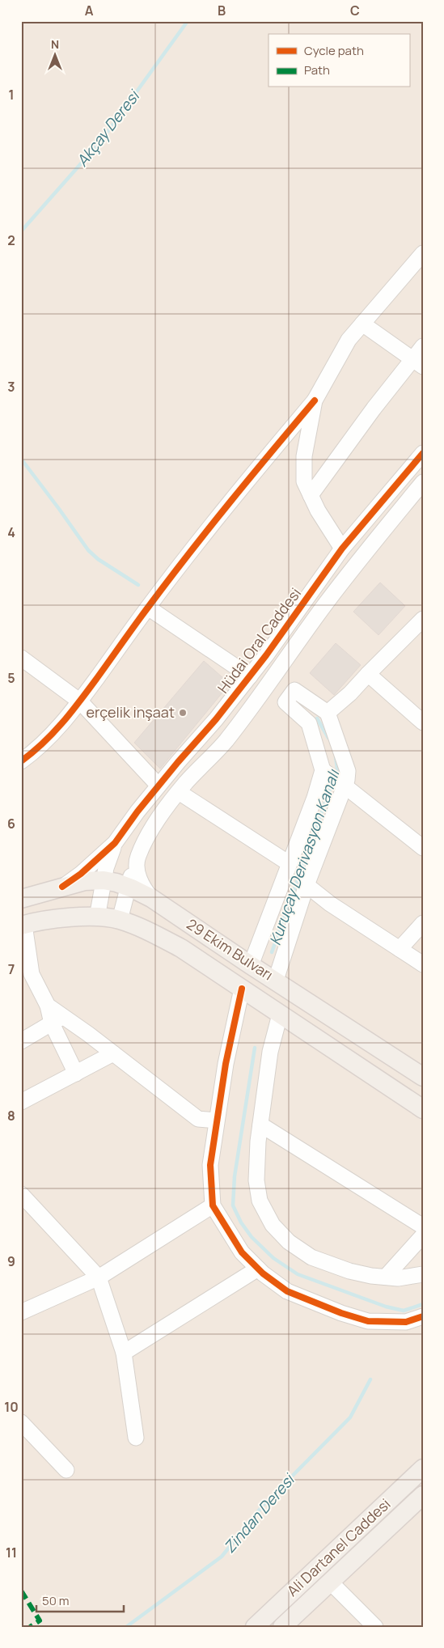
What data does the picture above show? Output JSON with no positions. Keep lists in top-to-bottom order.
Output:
{
  "streets": {
    "main road": ["29 Ekim Bulvarı", "Ali Dartanel Caddesi"],
    "street": ["Hüdai Oral Caddesi"]
  },
  "water": ["Akçay Deresi", "Kuruçay Derivasyon Kanalı", "Zindan Deresi"],
  "places": ["erçelik inşaat"],
  "legend": ["Cycle path", "Path"],
  "scale_bar": "50 m",
  "north": "top",
  "grid": {
    "columns": ["A", "B", "C"],
    "rows": [
      "1",
      "2",
      "3",
      "4",
      "5",
      "6",
      "7",
      "8",
      "9",
      "10",
      "11"
    ]
  }
}
